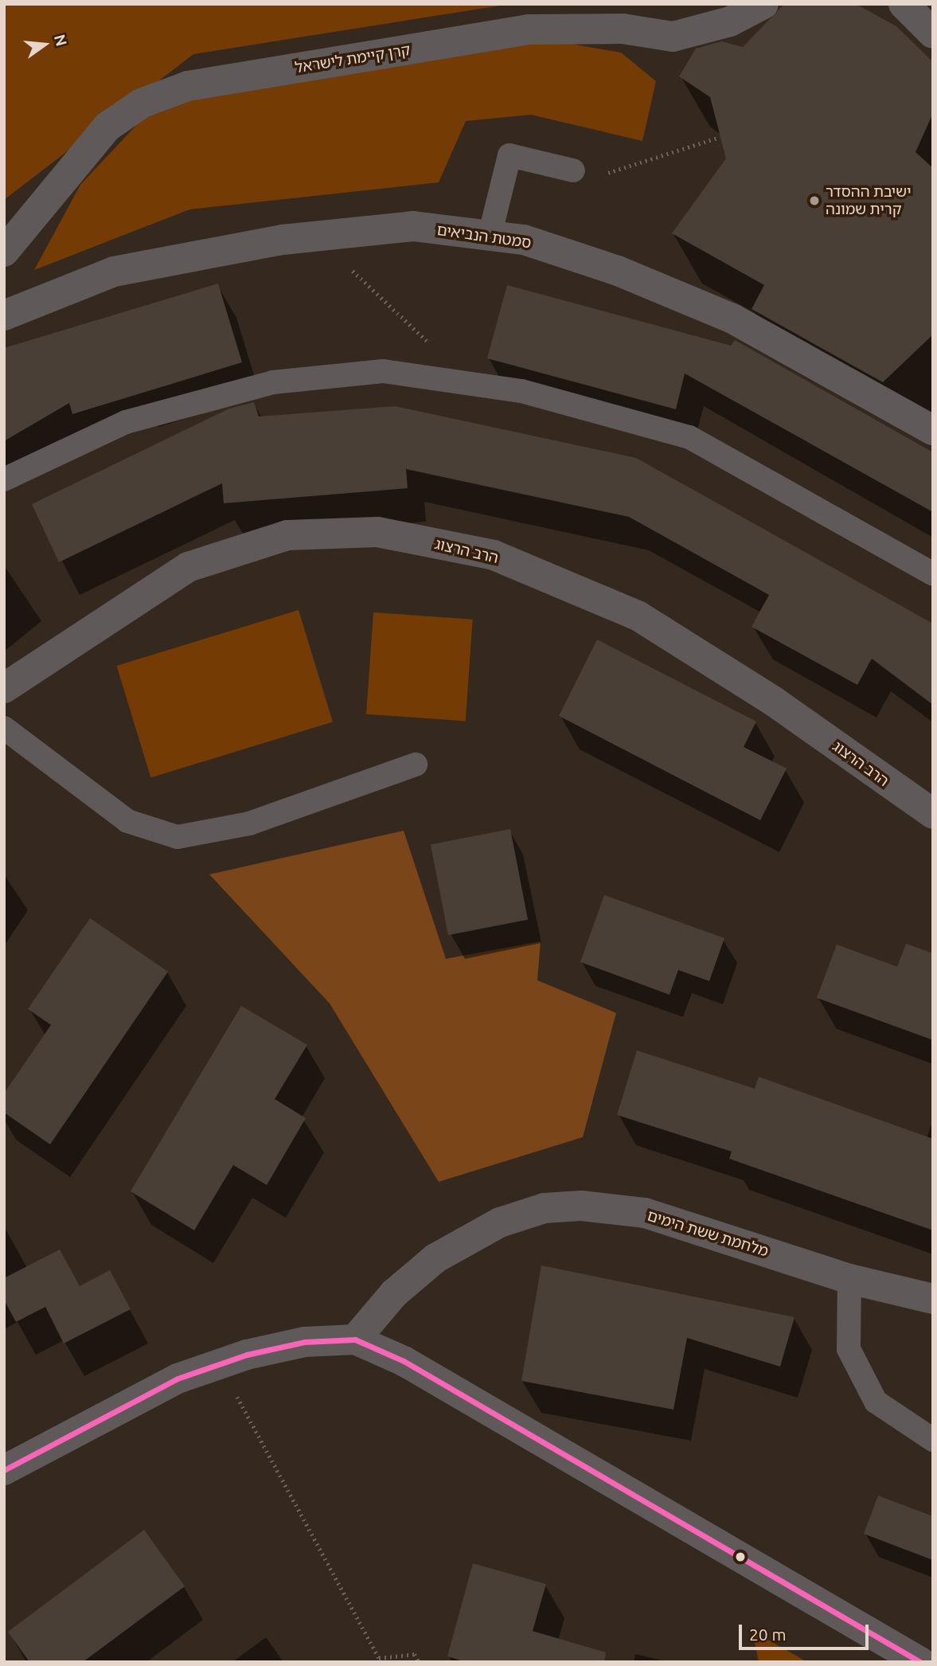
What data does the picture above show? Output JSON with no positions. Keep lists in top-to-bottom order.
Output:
{
  "streets": {
    "street": [
      "קרן קיימת לישראל",
      "סמטת הנביאים",
      "הרב הרצוג",
      "מלחמת ששת הימים"
    ]
  },
  "places": ["ישיבת ההסדר קרית שמונה"],
  "scale_bar": "20 m",
  "north": "right"
}
